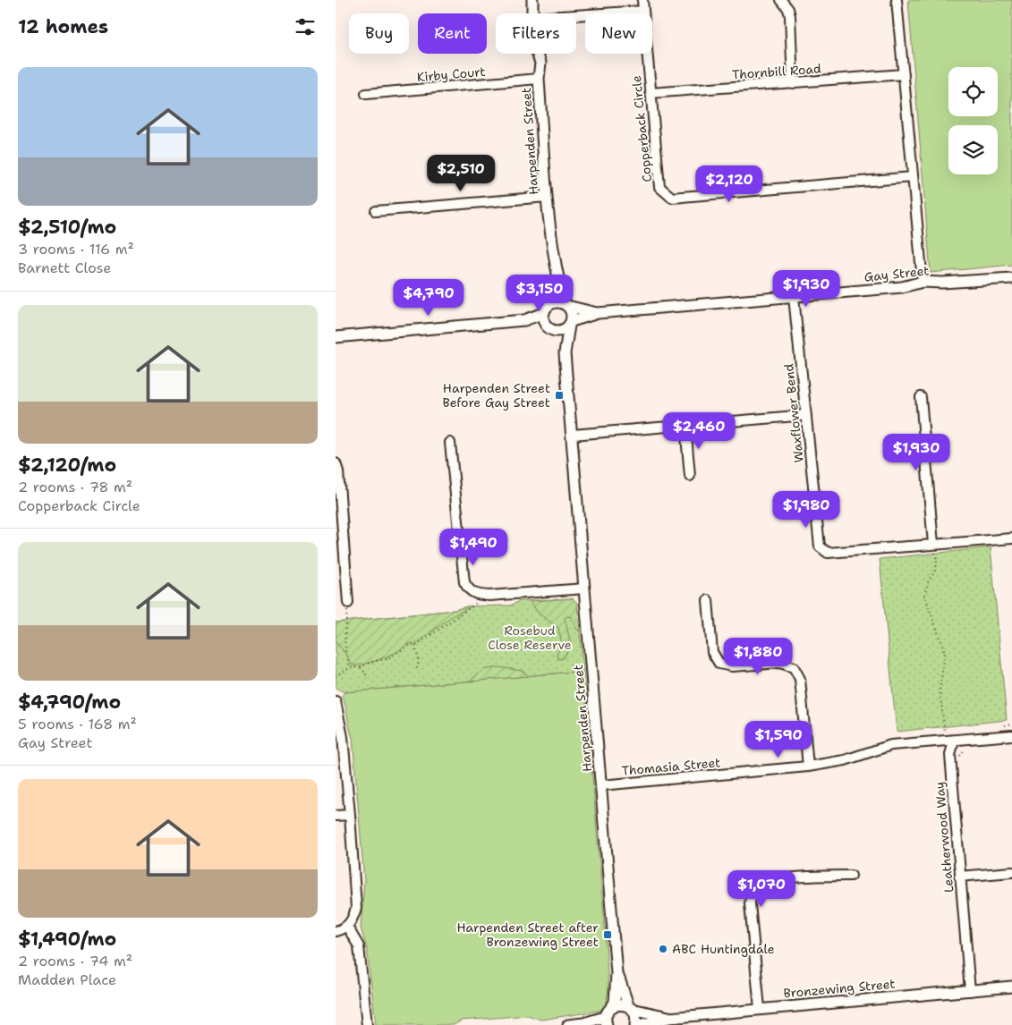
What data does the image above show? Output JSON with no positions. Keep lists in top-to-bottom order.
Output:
{
  "streets": {
    "street": [
      "Thornbill Road",
      "Kirby Court",
      "Copperback Circle",
      "Harpenden Street",
      "Gay Street",
      "Waxflower Bend",
      "Thomasia Street",
      "Leatherwood Way",
      "Bronzewing Street"
    ]
  },
  "crossings": [
    ["Thornbill Road", "Copperback Circle"],
    ["Kirby Court", "Harpenden Street"],
    ["Harpenden Street", "Gay Street"],
    ["Harpenden Street", "Thomasia Street"],
    ["Harpenden Street", "Bronzewing Street"],
    ["Gay Street", "Waxflower Bend"],
    ["Thomasia Street", "Leatherwood Way"],
    ["Leatherwood Way", "Bronzewing Street"]
  ],
  "parks": ["Rosebud Close Reserve"],
  "places": {
    "transit": ["Harpenden Street Before Gay Street", "Harpenden Street after Bronzewing Street"],
    "other": ["ABC Huntingdale"]
  },
  "page": {
    "heading": "12 homes",
    "chip": [
      "Buy",
      "Rent",
      "Filters",
      "New"
    ],
    "list": [
      {
        "name": "$2,510/mo",
        "note": "3 rooms · 116 m² · Barnett Close"
      },
      {
        "name": "$2,120/mo",
        "note": "2 rooms · 78 m² · Copperback Circle"
      },
      {
        "name": "$4,790/mo",
        "note": "5 rooms · 168 m² · Gay Street"
      },
      {
        "name": "$1,490/mo",
        "note": "2 rooms · 74 m² · Madden Place"
      }
    ],
    "price": [
      "$2,510",
      "$2,120",
      "$1,930",
      "$3,150",
      "$4,790",
      "$2,460",
      "$1,930",
      "$1,980",
      "$1,490",
      "$1,880",
      "$1,590",
      "$1,070"
    ]
  }
}
